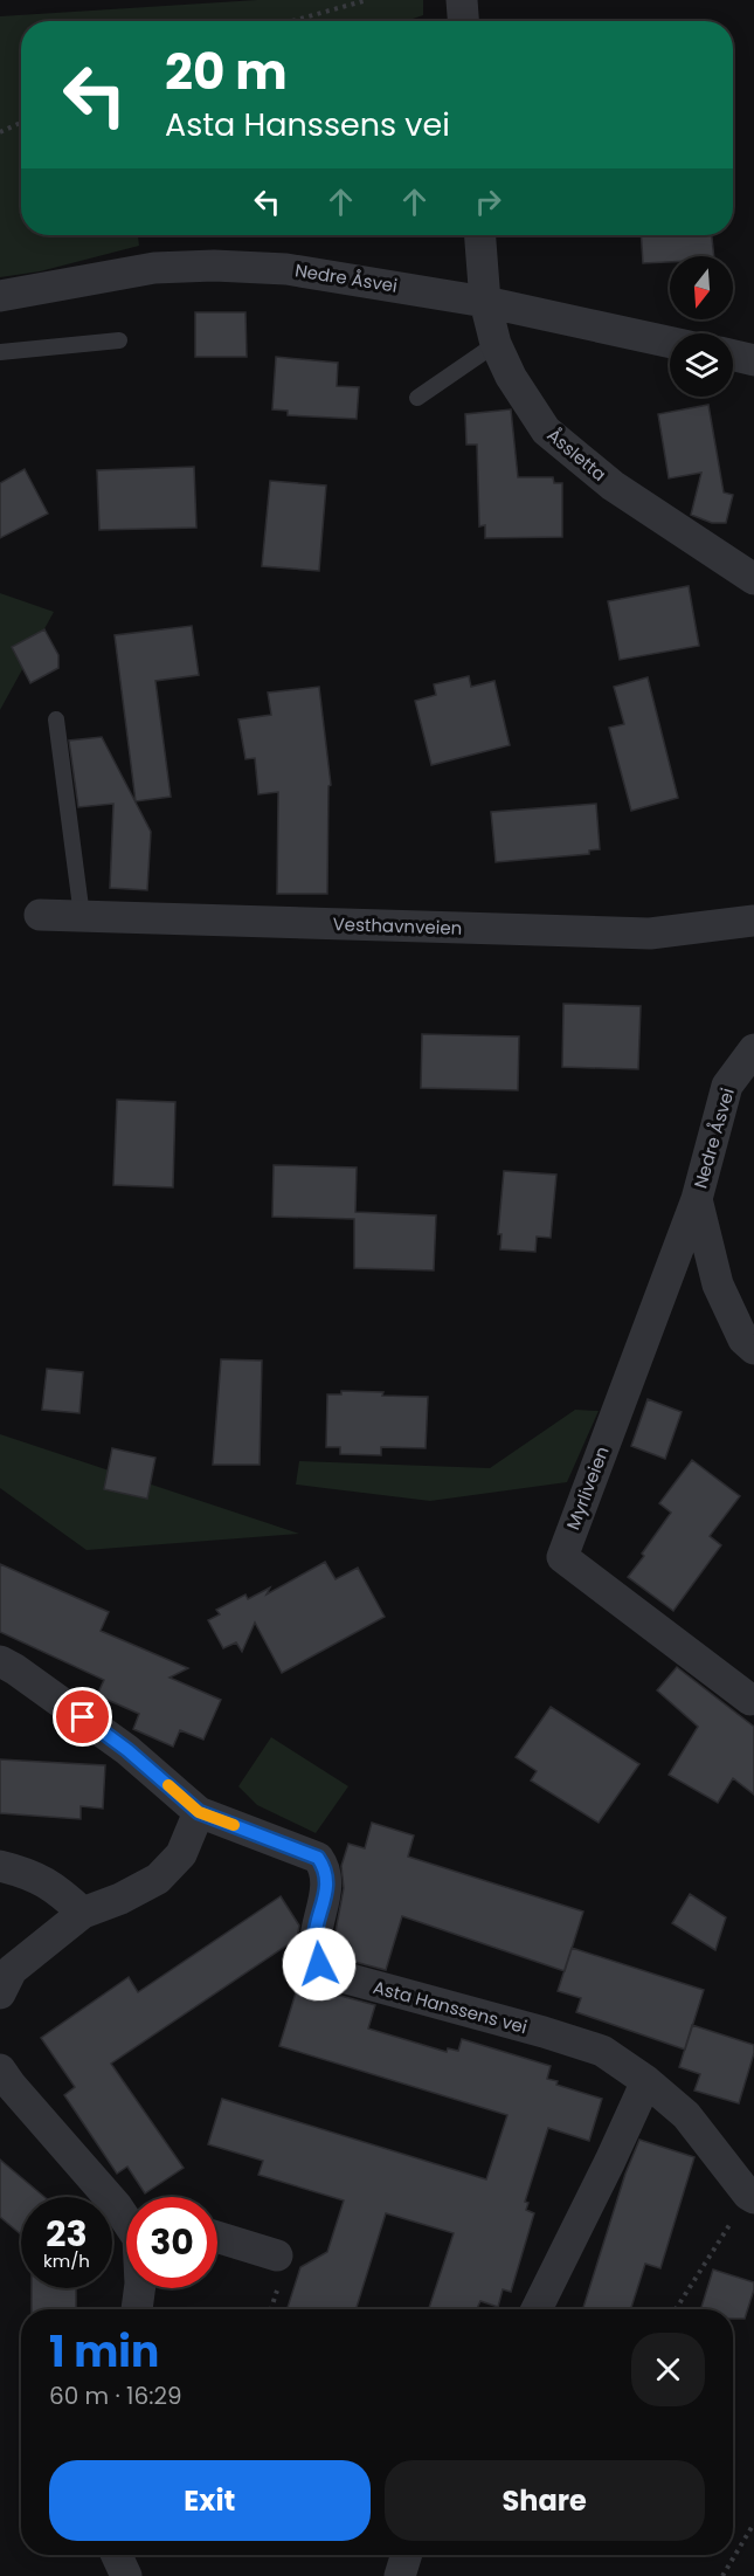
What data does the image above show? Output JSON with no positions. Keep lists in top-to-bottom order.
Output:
{
  "streets": {
    "street": [
      "Nedre Åsvei",
      "Åssletta",
      "Vesthavnveien",
      "Myrliveien",
      "Asta Hanssens vei"
    ]
  },
  "crossings": [
    ["Nedre Åsvei", "Åssletta"],
    ["Nedre Åsvei", "Myrliveien"]
  ],
  "north": "bottom",
  "page": {
    "turn": ["20 m", "Asta Hanssens vei"],
    "speed": "23 km/h",
    "limit": "30",
    "heading": ["1 min", "60 m · 16:29"],
    "buttons": ["Exit", "Share"]
  }
}
